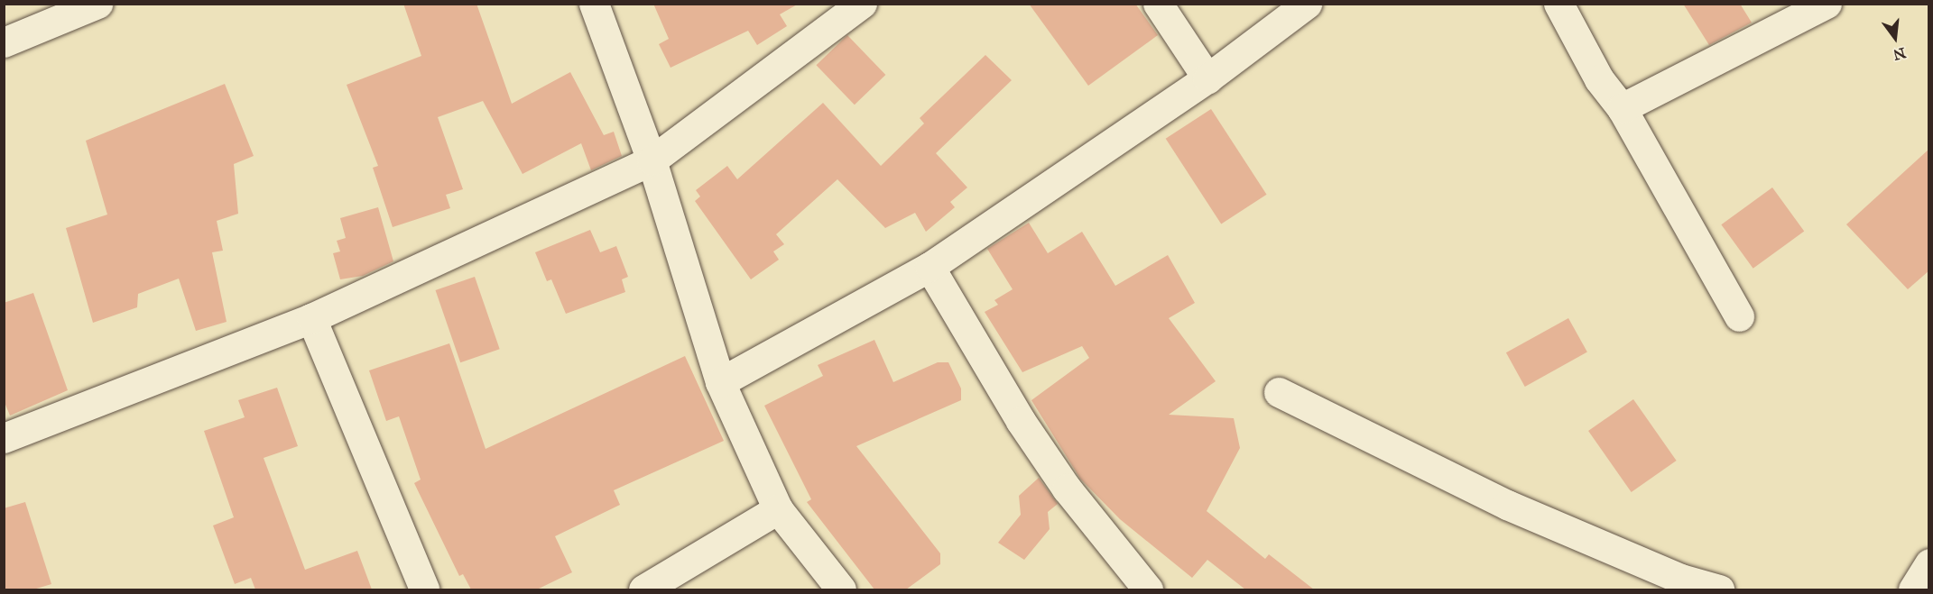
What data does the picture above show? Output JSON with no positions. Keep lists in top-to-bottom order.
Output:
{
  "north": "bottom"
}
